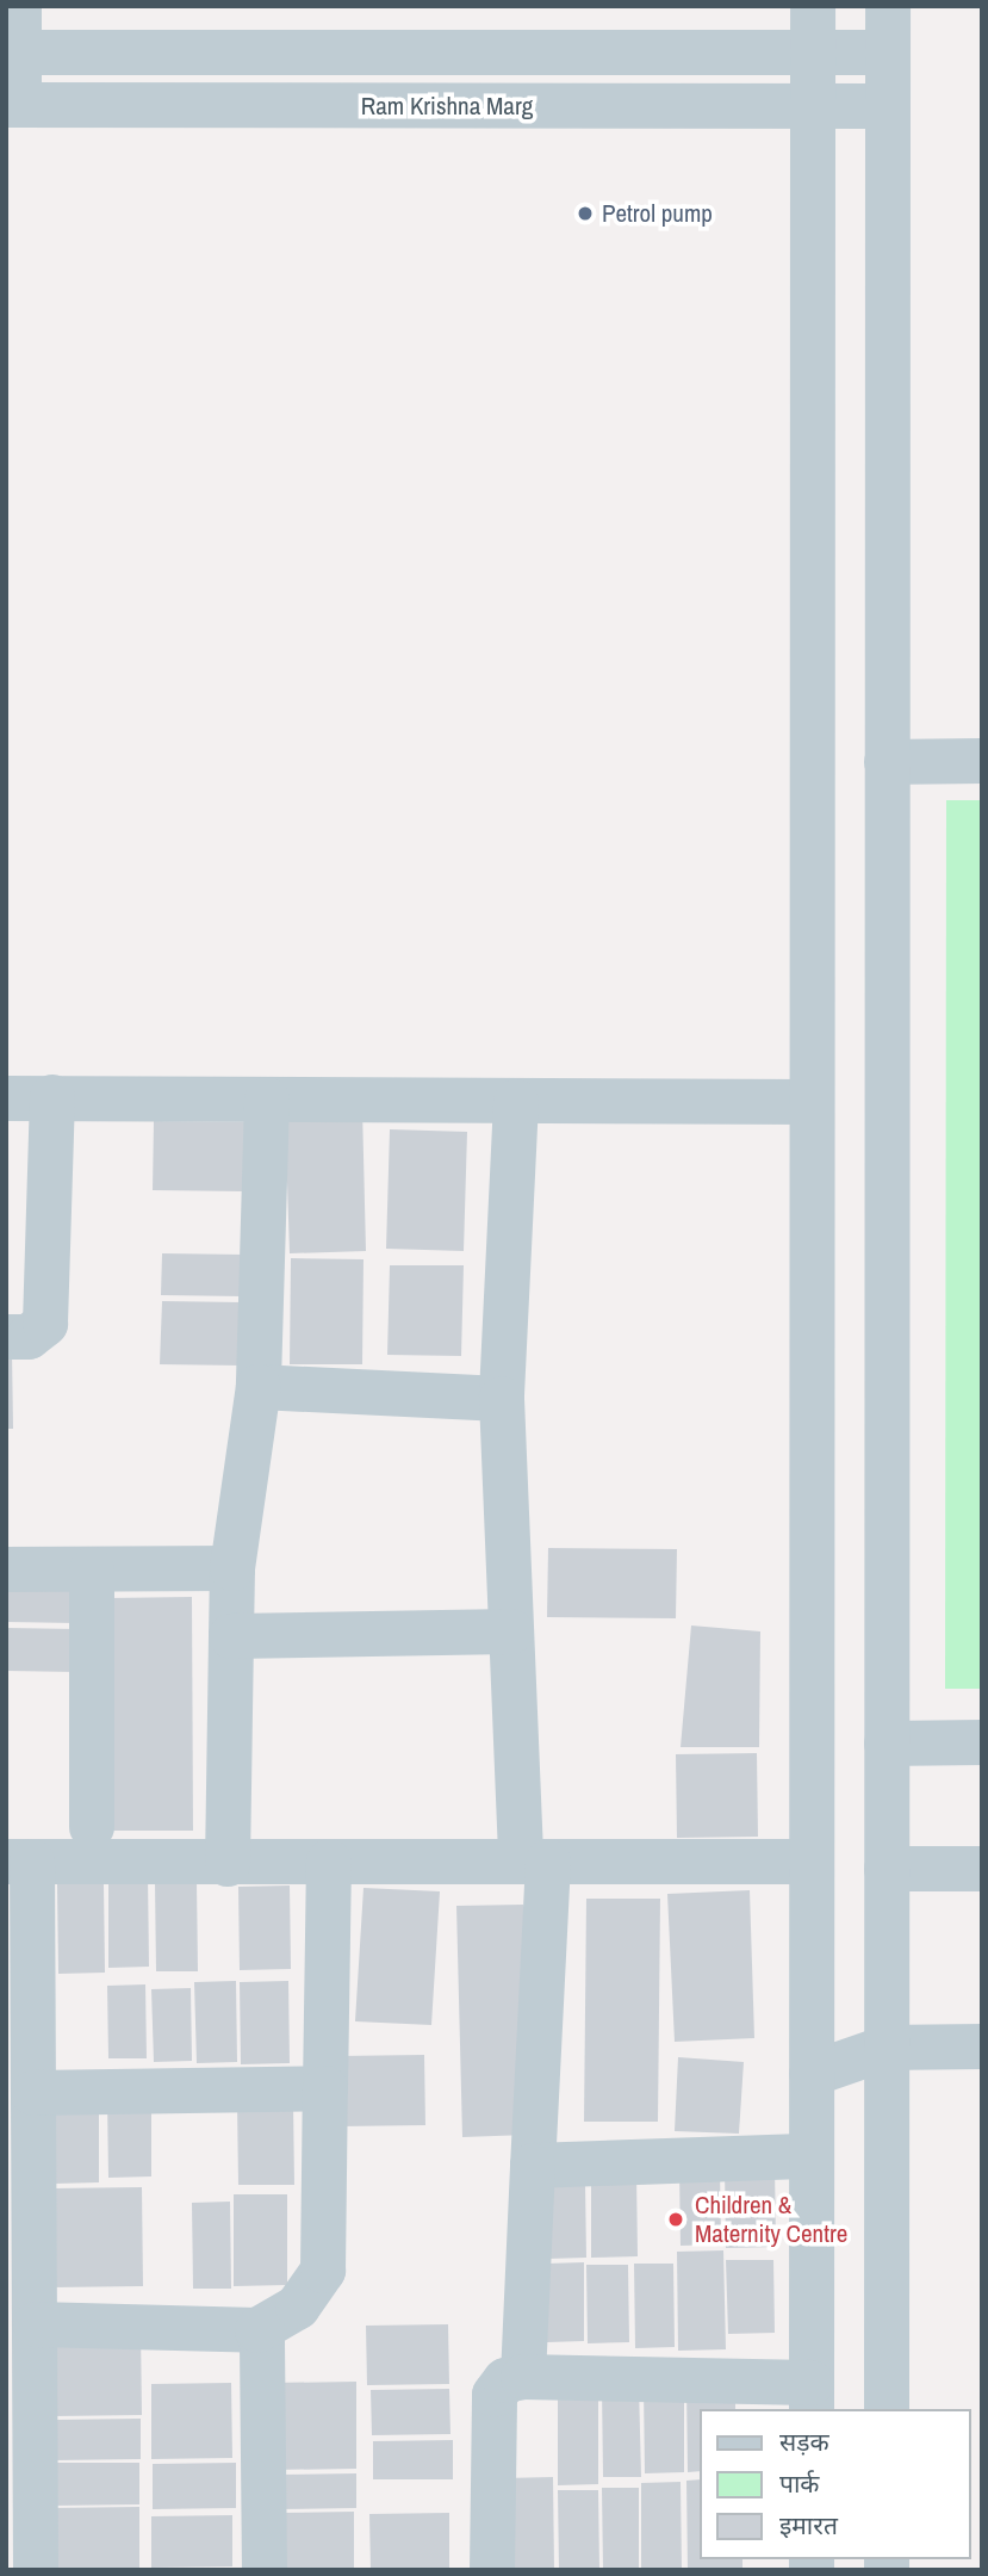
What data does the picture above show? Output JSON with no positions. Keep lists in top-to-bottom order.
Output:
{
  "streets": {
    "street": ["Ram Krishna Marg"]
  },
  "places": ["Petrol pump", "Children & Maternity Centre"],
  "legend": ["सड़क", "पार्क", "इमारत"]
}
